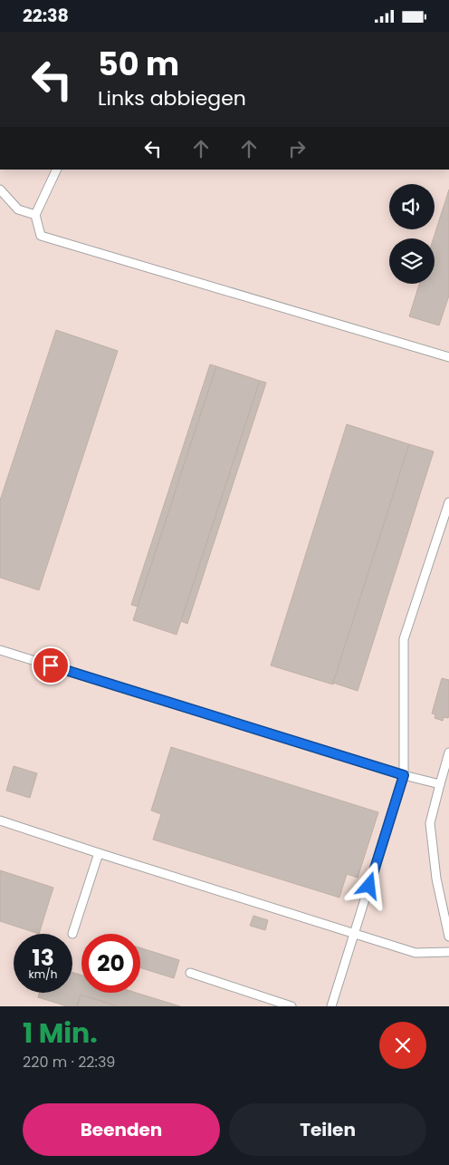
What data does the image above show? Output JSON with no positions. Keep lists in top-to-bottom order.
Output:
{
  "page": {
    "status": "22:38",
    "turn": ["50 m", "Links abbiegen"],
    "speed": "13 km/h",
    "limit": "20",
    "heading": ["1 Min.", "220 m · 22:39"],
    "buttons": ["Beenden", "Teilen"]
  }
}
